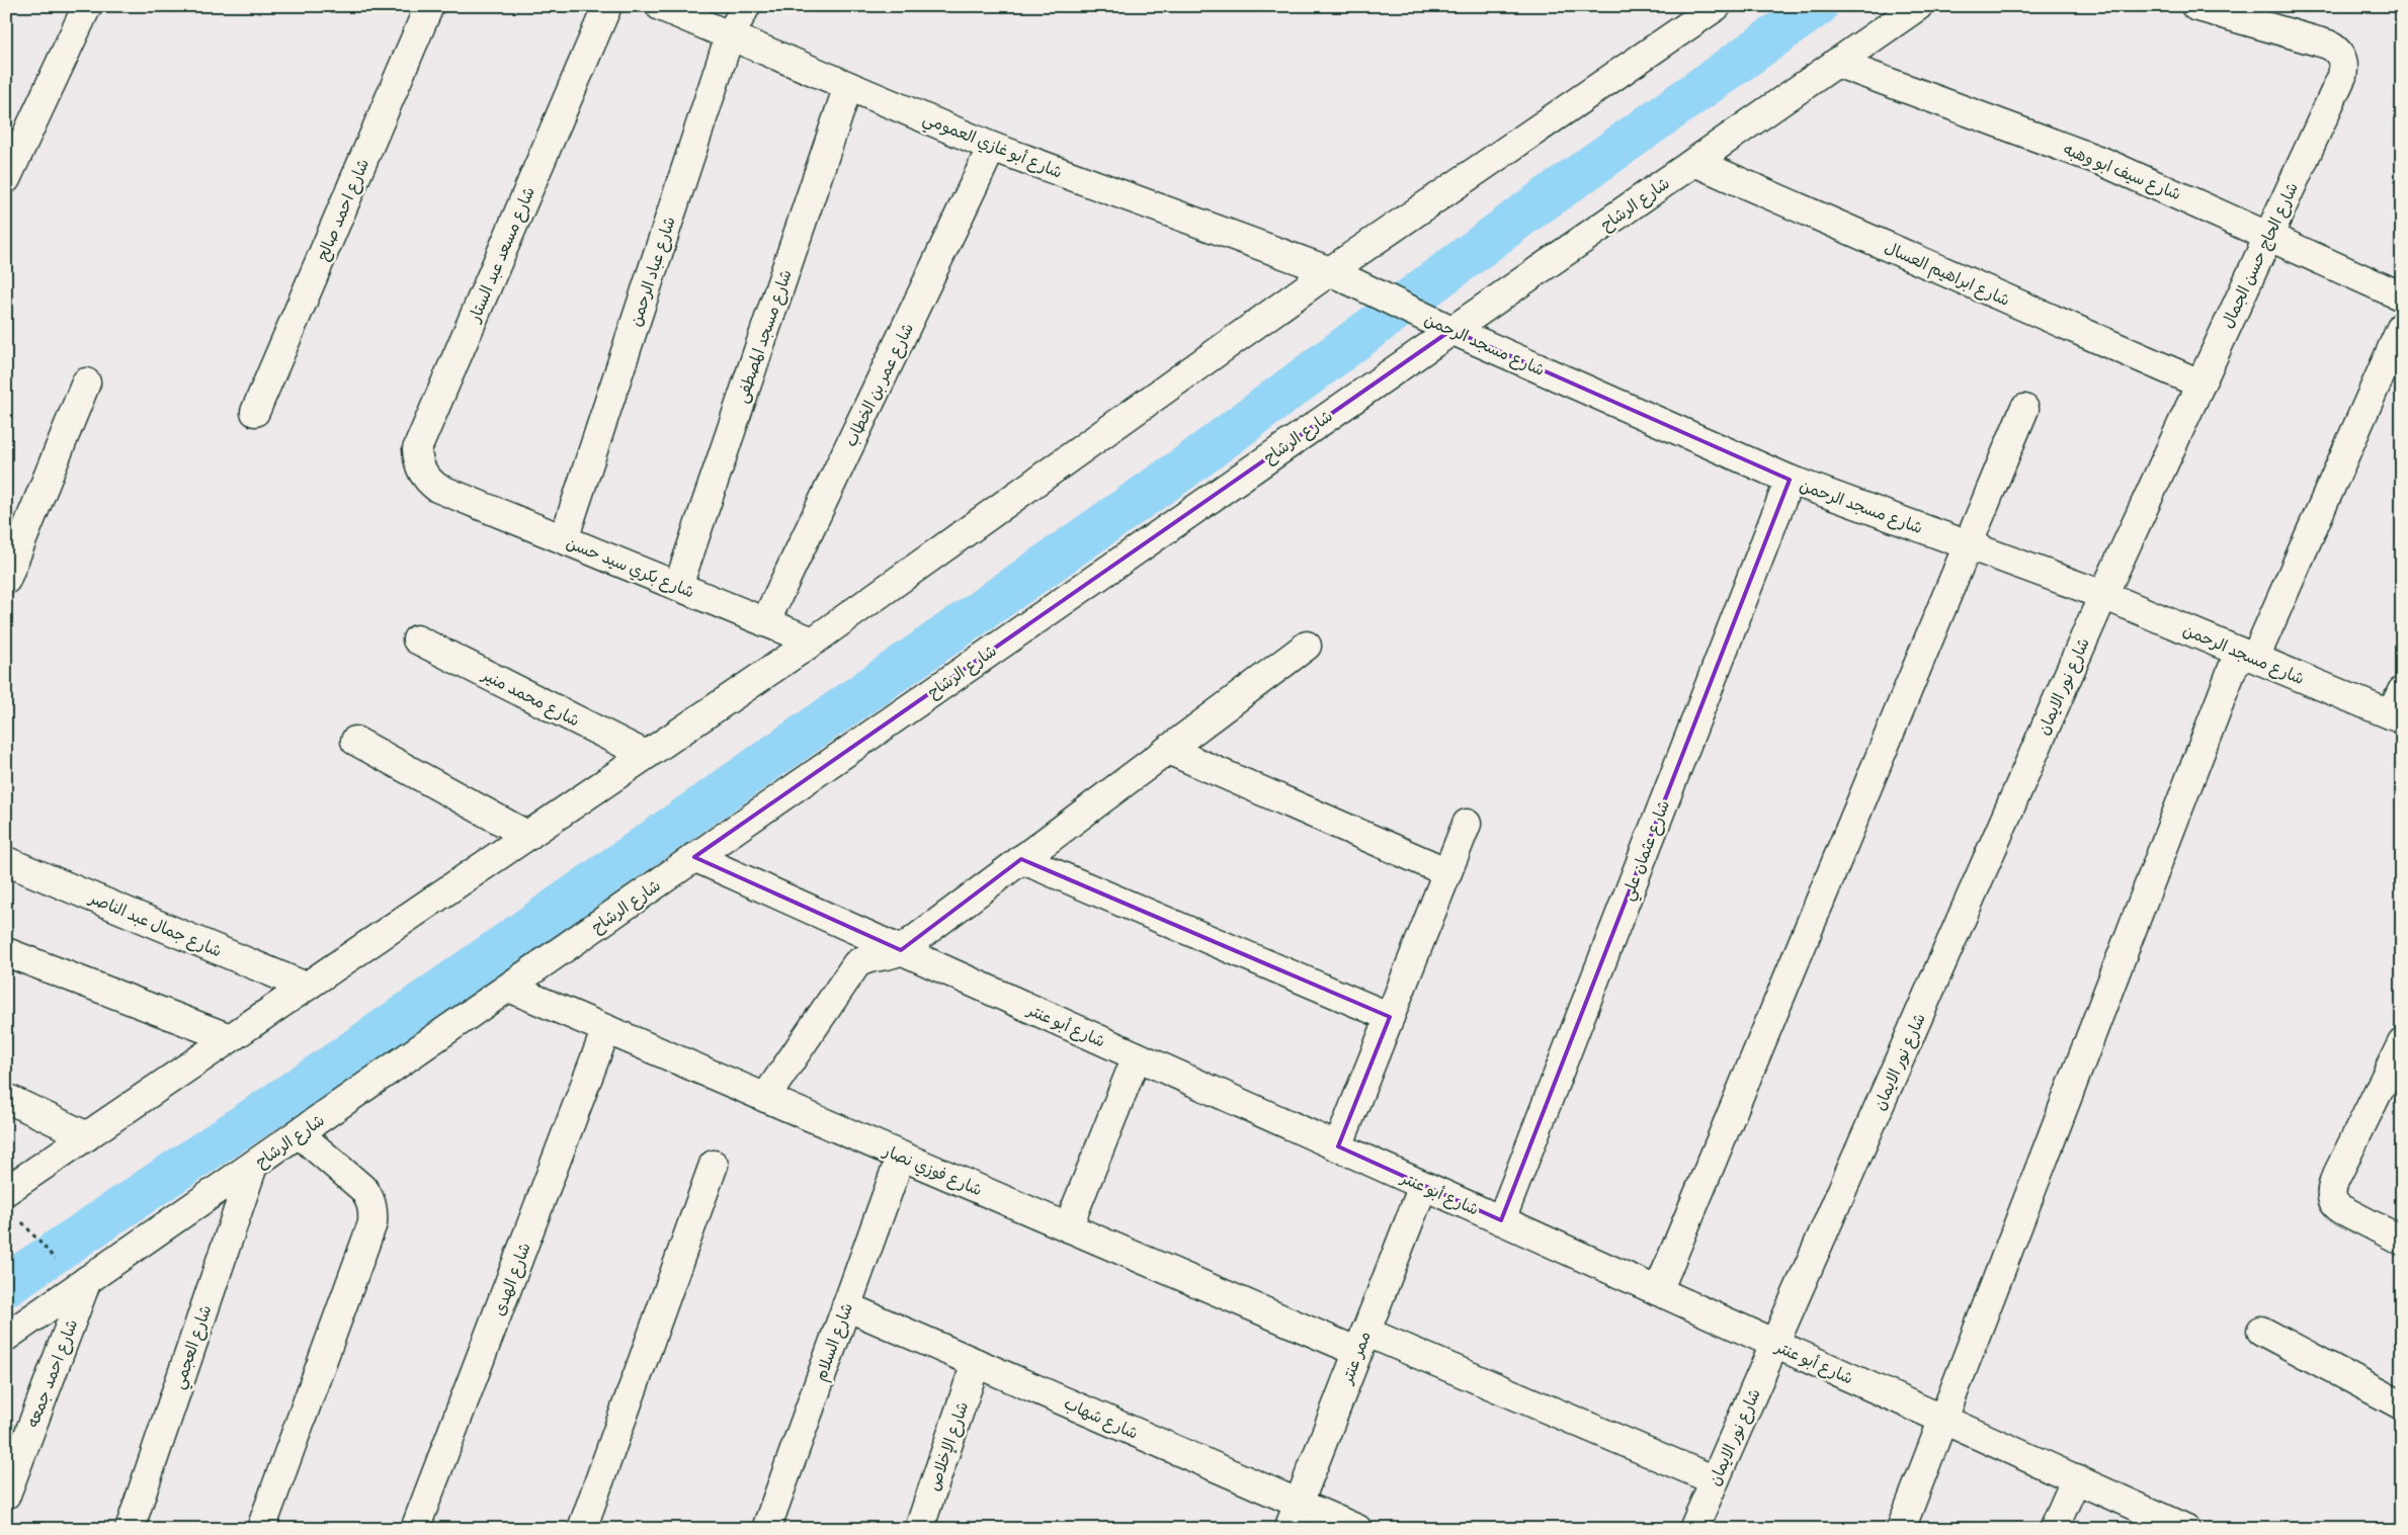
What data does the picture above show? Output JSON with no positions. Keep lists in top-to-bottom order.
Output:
{
  "streets": {
    "street": [
      "شارع أبو غازي العمومي",
      "شارع سيف ابو وهبه",
      "شارع الرشاح",
      "شارع احمد صالح",
      "شارع مسعد عبد الستار",
      "شارع الحاج حسن الجمال",
      "شارع عباد الرحمن",
      "شارع ابراهيم العسال",
      "شارع مسجد المصطفى",
      "شارع مسجد الرحمن",
      "شارع عمر بن الخطاب",
      "شارع بكري سيد حسن",
      "شارع نور الايمان",
      "شارع محمد منير",
      "شارع عثمان علي",
      "شارع جمال عبد الناصر",
      "شارع أبو عنتر",
      "شارع فوزي نصار",
      "شارع الهدى",
      "شارع السلام",
      "شارع العجمي",
      "ممر عنتر",
      "شارع احمد جمعه",
      "شارع شهاب",
      "شارع الإخلاص"
    ]
  },
  "crossings": [
    ["شارع أبو غازي العمومي", "شارع عباد الرحمن"],
    ["شارع أبو غازي العمومي", "شارع مسجد المصطفى"],
    ["شارع أبو غازي العمومي", "شارع مسجد الرحمن"],
    ["شارع أبو غازي العمومي", "شارع عمر بن الخطاب"],
    ["شارع سيف ابو وهبه", "شارع الرشاح"],
    ["شارع سيف ابو وهبه", "شارع الحاج حسن الجمال"],
    ["شارع الرشاح", "شارع ابراهيم العسال"],
    ["شارع الرشاح", "شارع مسجد الرحمن"],
    ["شارع الرشاح", "شارع أبو عنتر"],
    ["شارع الرشاح", "شارع فوزي نصار"],
    ["شارع الرشاح", "شارع العجمي"],
    ["شارع الرشاح", "شارع احمد جمعه"],
    ["شارع مسعد عبد الستار", "شارع بكري سيد حسن"],
    ["شارع الحاج حسن الجمال", "شارع ابراهيم العسال"],
    ["شارع الحاج حسن الجمال", "شارع مسجد الرحمن"],
    ["شارع الحاج حسن الجمال", "شارع نور الايمان"],
    ["شارع عباد الرحمن", "شارع بكري سيد حسن"],
    ["شارع مسجد المصطفى", "شارع بكري سيد حسن"],
    ["شارع مسجد الرحمن", "شارع نور الايمان"],
    ["شارع مسجد الرحمن", "شارع عثمان علي"],
    ["شارع عمر بن الخطاب", "شارع بكري سيد حسن"],
    ["شارع نور الايمان", "شارع أبو عنتر"],
    ["شارع نور الايمان", "شارع فوزي نصار"],
    ["شارع عثمان علي", "شارع أبو عنتر"],
    ["شارع أبو عنتر", "ممر عنتر"],
    ["شارع فوزي نصار", "شارع الهدى"],
    ["شارع فوزي نصار", "شارع السلام"],
    ["شارع فوزي نصار", "ممر عنتر"],
    ["شارع السلام", "شارع شهاب"],
    ["ممر عنتر", "شارع شهاب"],
    ["شارع شهاب", "شارع الإخلاص"]
  ]
}
